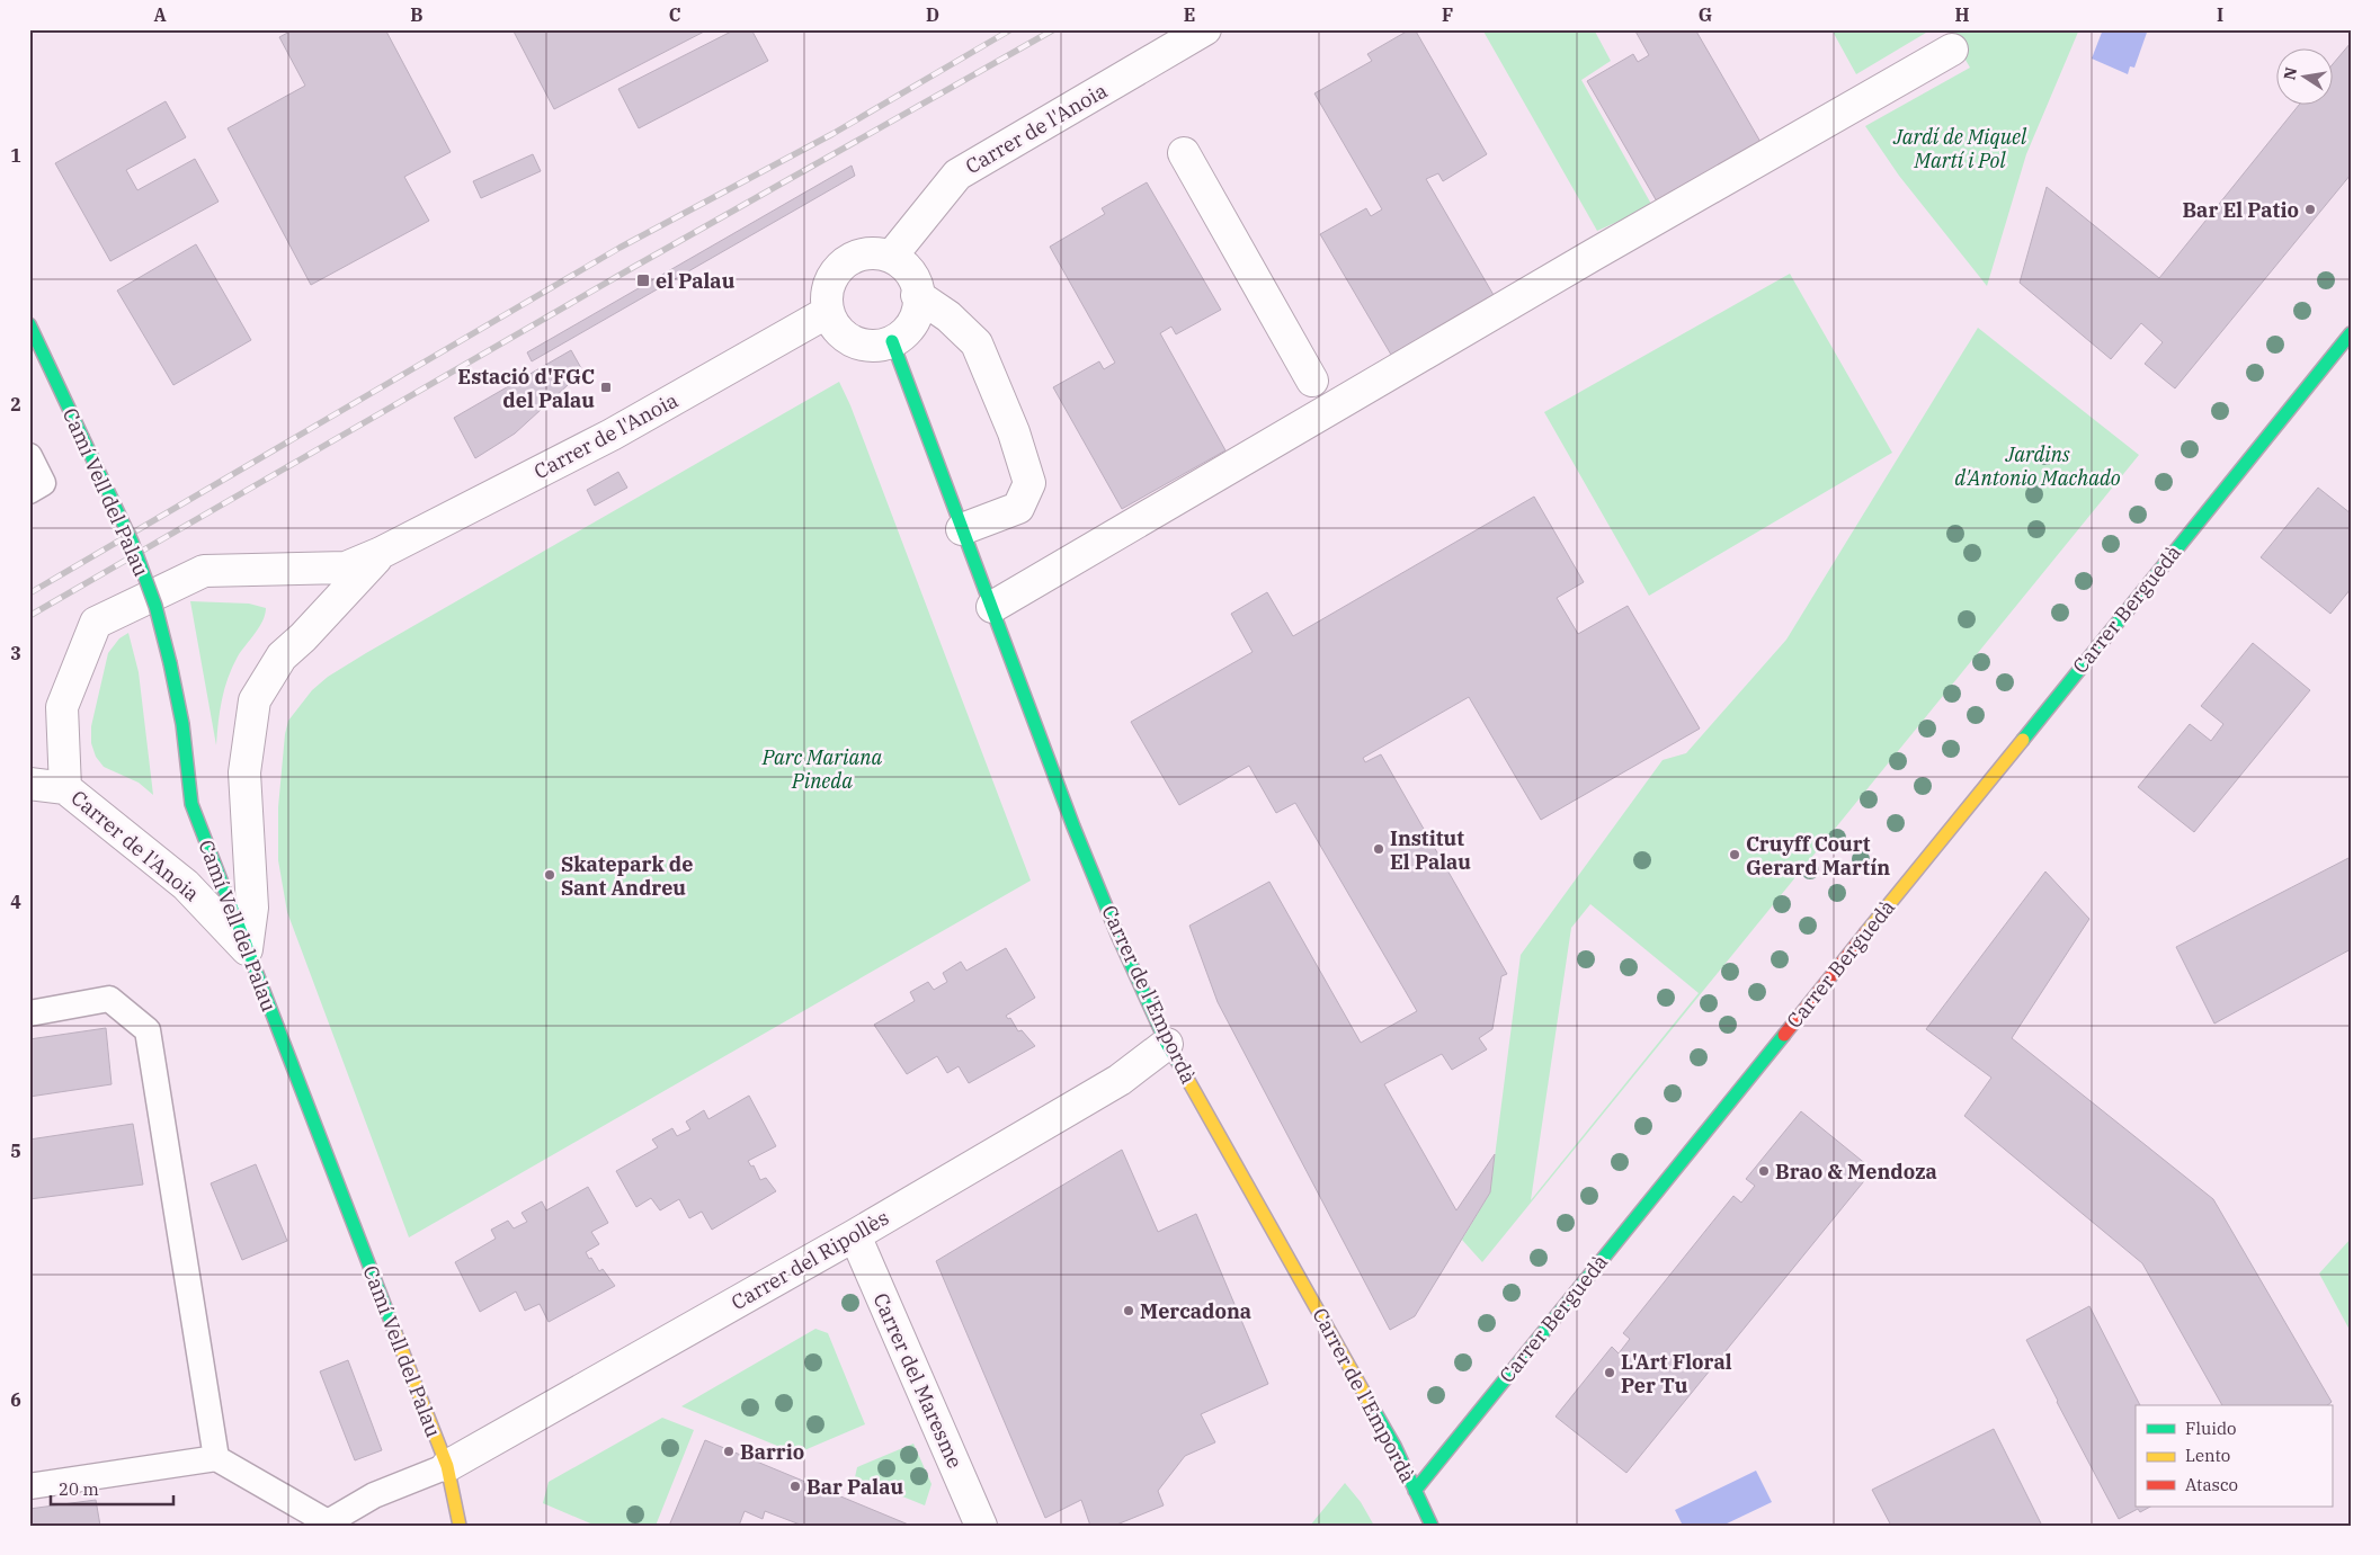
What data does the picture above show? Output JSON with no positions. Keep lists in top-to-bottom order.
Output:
{
  "streets": {
    "street": [
      "Carrer de l'Anoia",
      "Camí Vell del Palau",
      "Carrer Berguedà",
      "Carrer de l'Empordà",
      "Carrer del Ripollès",
      "Carrer del Maresme"
    ]
  },
  "crossings": [
    ["Carrer de l'Anoia", "Camí Vell del Palau"],
    ["Carrer de l'Anoia", "Carrer de l'Empordà"],
    ["Camí Vell del Palau", "Carrer del Ripollès"],
    ["Carrer Berguedà", "Carrer de l'Empordà"],
    ["Carrer de l'Empordà", "Carrer del Ripollès"],
    ["Carrer del Ripollès", "Carrer del Maresme"]
  ],
  "parks": ["Jardí de Miquel Martí i Pol", "Jardins d'Antonio Machado", "Parc Mariana Pineda"],
  "places": {
    "other": [
      "Bar El Patio",
      "Institut El Palau",
      "Cruyff Court Gerard Martín",
      "Skatepark de Sant Andreu",
      "Brao & Mendoza",
      "Mercadona",
      "L'Art Floral Per Tu",
      "Barrio",
      "Bar Palau"
    ],
    "transit": ["el Palau", "Estació d'FGC del Palau"]
  },
  "legend": ["Fluido", "Lento", "Atasco"],
  "scale_bar": "20 m",
  "north": "left",
  "grid": {
    "columns": [
      "A",
      "B",
      "C",
      "D",
      "E",
      "F",
      "G",
      "H",
      "I"
    ],
    "rows": [
      "1",
      "2",
      "3",
      "4",
      "5",
      "6"
    ]
  }
}
